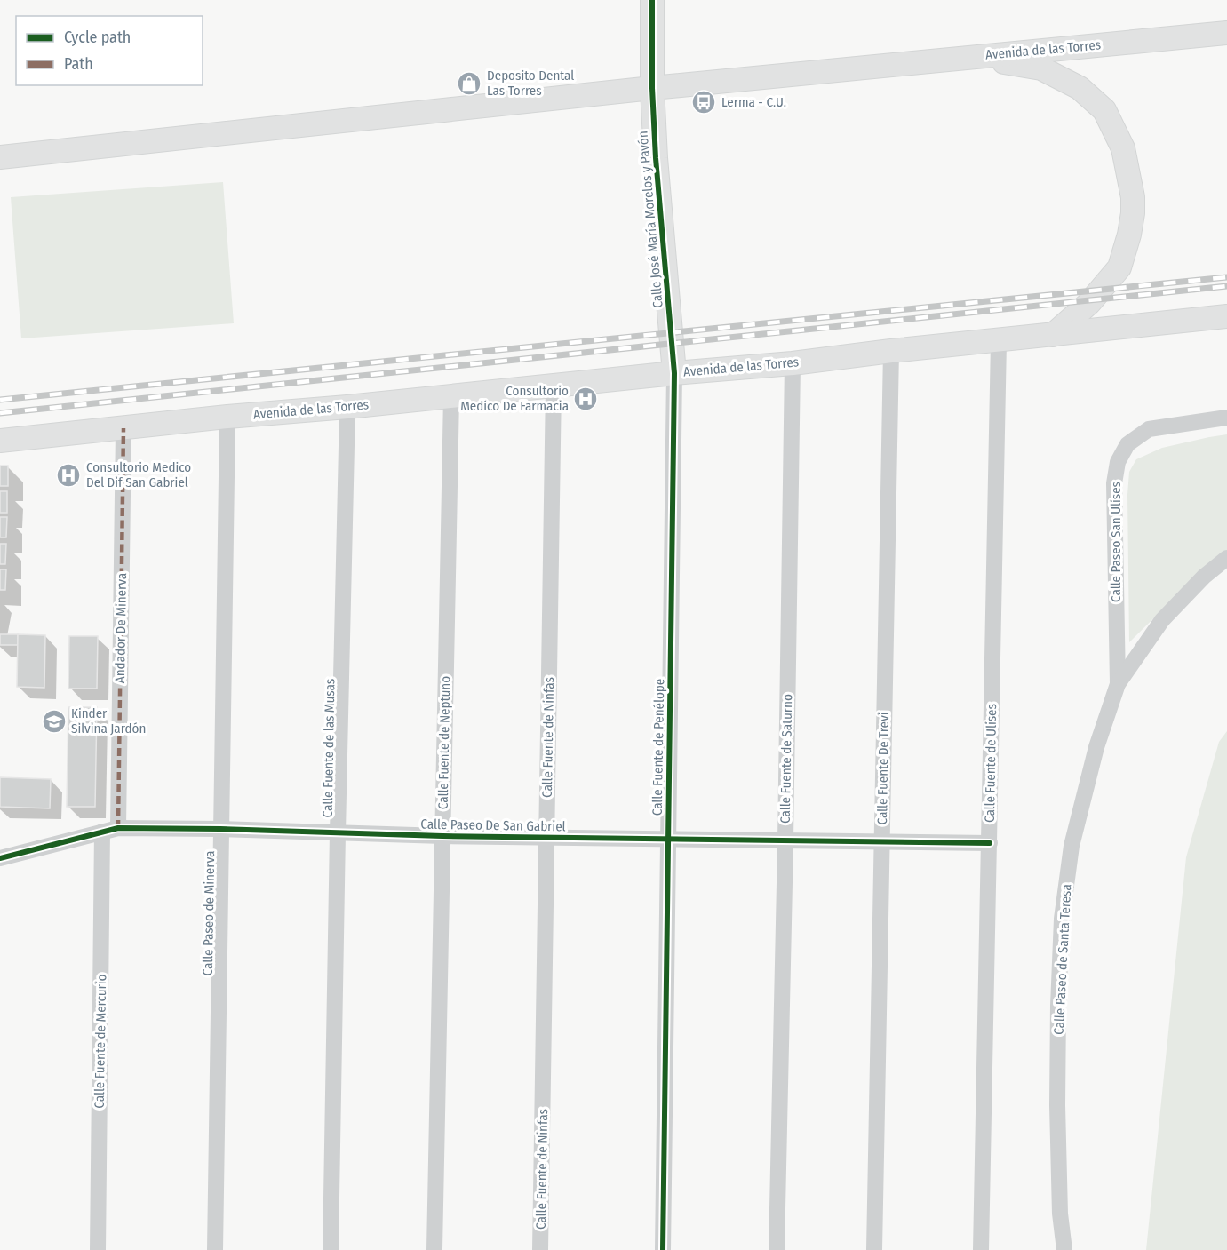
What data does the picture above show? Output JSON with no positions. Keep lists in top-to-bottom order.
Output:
{
  "streets": {
    "main road": ["Avenida de las Torres", "Calle José María Morelos y Pavón"],
    "street": [
      "Calle Paseo San Ulises",
      "Andador De Minerva",
      "Calle Fuente de Ninfas",
      "Calle Fuente de Neptuno",
      "Calle Fuente de Penélope",
      "Calle Fuente de las Musas",
      "Calle Fuente de Saturno",
      "Calle Fuente de Ulises",
      "Calle Fuente De Trevi",
      "Calle Paseo De San Gabriel",
      "Calle Paseo de Minerva",
      "Calle Paseo de Santa Teresa",
      "Calle Fuente de Mercurio"
    ]
  },
  "crossings": [
    ["Avenida de las Torres", "Calle José María Morelos y Pavón"],
    ["Avenida de las Torres", "Andador De Minerva"],
    ["Avenida de las Torres", "Calle Fuente de Ninfas"],
    ["Avenida de las Torres", "Calle Fuente de Neptuno"],
    ["Avenida de las Torres", "Calle Fuente de Penélope"],
    ["Avenida de las Torres", "Calle Fuente de las Musas"],
    ["Avenida de las Torres", "Calle Fuente de Saturno"],
    ["Avenida de las Torres", "Calle Fuente de Ulises"],
    ["Avenida de las Torres", "Calle Fuente De Trevi"],
    ["Avenida de las Torres", "Calle Paseo de Minerva"],
    ["Calle José María Morelos y Pavón", "Calle Fuente de Penélope"],
    ["Calle Paseo San Ulises", "Calle Paseo de Santa Teresa"],
    ["Andador De Minerva", "Calle Paseo De San Gabriel"],
    ["Andador De Minerva", "Calle Fuente de Mercurio"],
    ["Calle Fuente de Ninfas", "Calle Paseo De San Gabriel"],
    ["Calle Fuente de Neptuno", "Calle Paseo De San Gabriel"],
    ["Calle Fuente de Penélope", "Calle Paseo De San Gabriel"],
    ["Calle Fuente de las Musas", "Calle Paseo De San Gabriel"],
    ["Calle Fuente de Saturno", "Calle Paseo De San Gabriel"],
    ["Calle Fuente de Ulises", "Calle Paseo De San Gabriel"],
    ["Calle Fuente De Trevi", "Calle Paseo De San Gabriel"],
    ["Calle Paseo De San Gabriel", "Calle Paseo de Minerva"],
    ["Calle Paseo De San Gabriel", "Calle Fuente de Mercurio"]
  ],
  "places": {
    "shop": ["Deposito Dental Las Torres"],
    "bus stop": ["Lerma - C.U."],
    "hospital": ["Consultorio Medico De Farmacia", "Consultorio Medico Del Dif San Gabriel"],
    "school or university": ["Kinder Silvina Jardón"]
  },
  "legend": ["Cycle path", "Path"]
}
